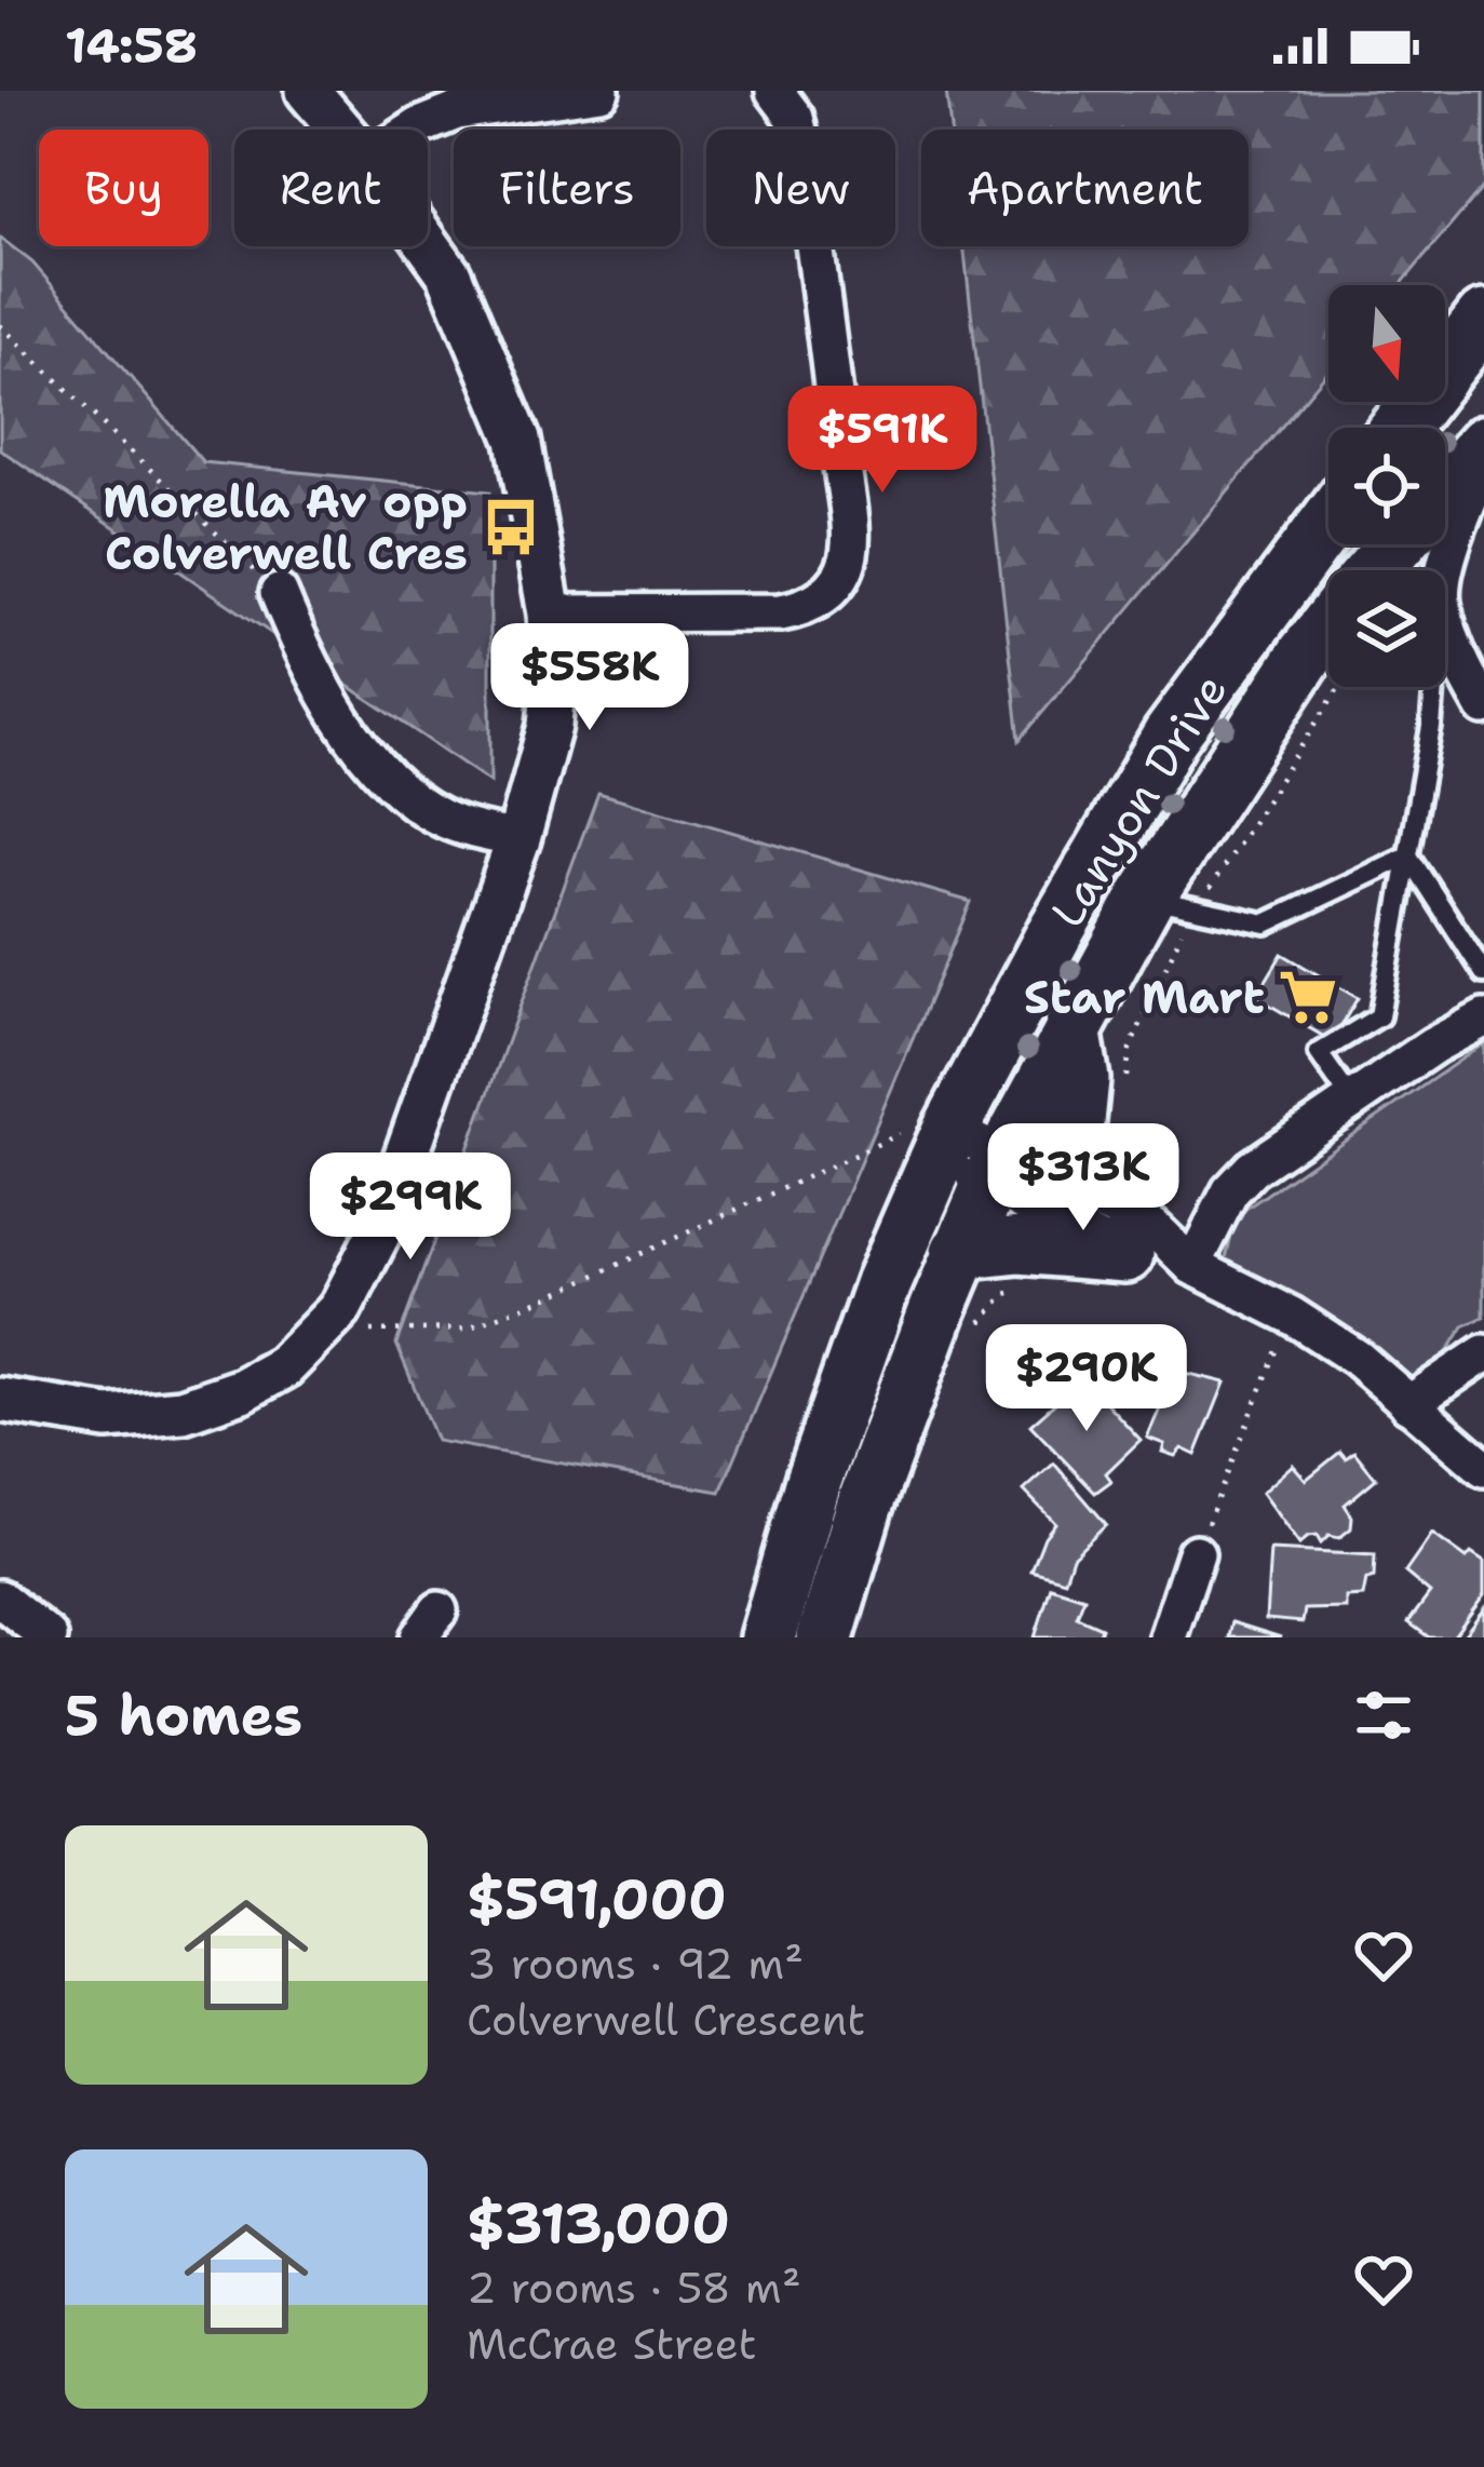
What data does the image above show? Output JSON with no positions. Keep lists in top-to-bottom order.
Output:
{
  "streets": {
    "main road": ["Lanyon Drive"]
  },
  "places": {
    "bus stop": ["Morella Av opp Colverwell Cres"],
    "supermarket": ["Star Mart"]
  },
  "north": "bottom",
  "page": {
    "status": "14:58",
    "chip": [
      "Buy",
      "Rent",
      "Filters",
      "New",
      "Apartment"
    ],
    "price": [
      "$591K",
      "$558K",
      "$313K",
      "$299K",
      "$290K"
    ],
    "heading": "5 homes",
    "list": [
      {
        "name": "$591,000",
        "note": "3 rooms · 92 m² · Colverwell Crescent"
      },
      {
        "name": "$313,000",
        "note": "2 rooms · 58 m² · McCrae Street"
      }
    ]
  }
}
